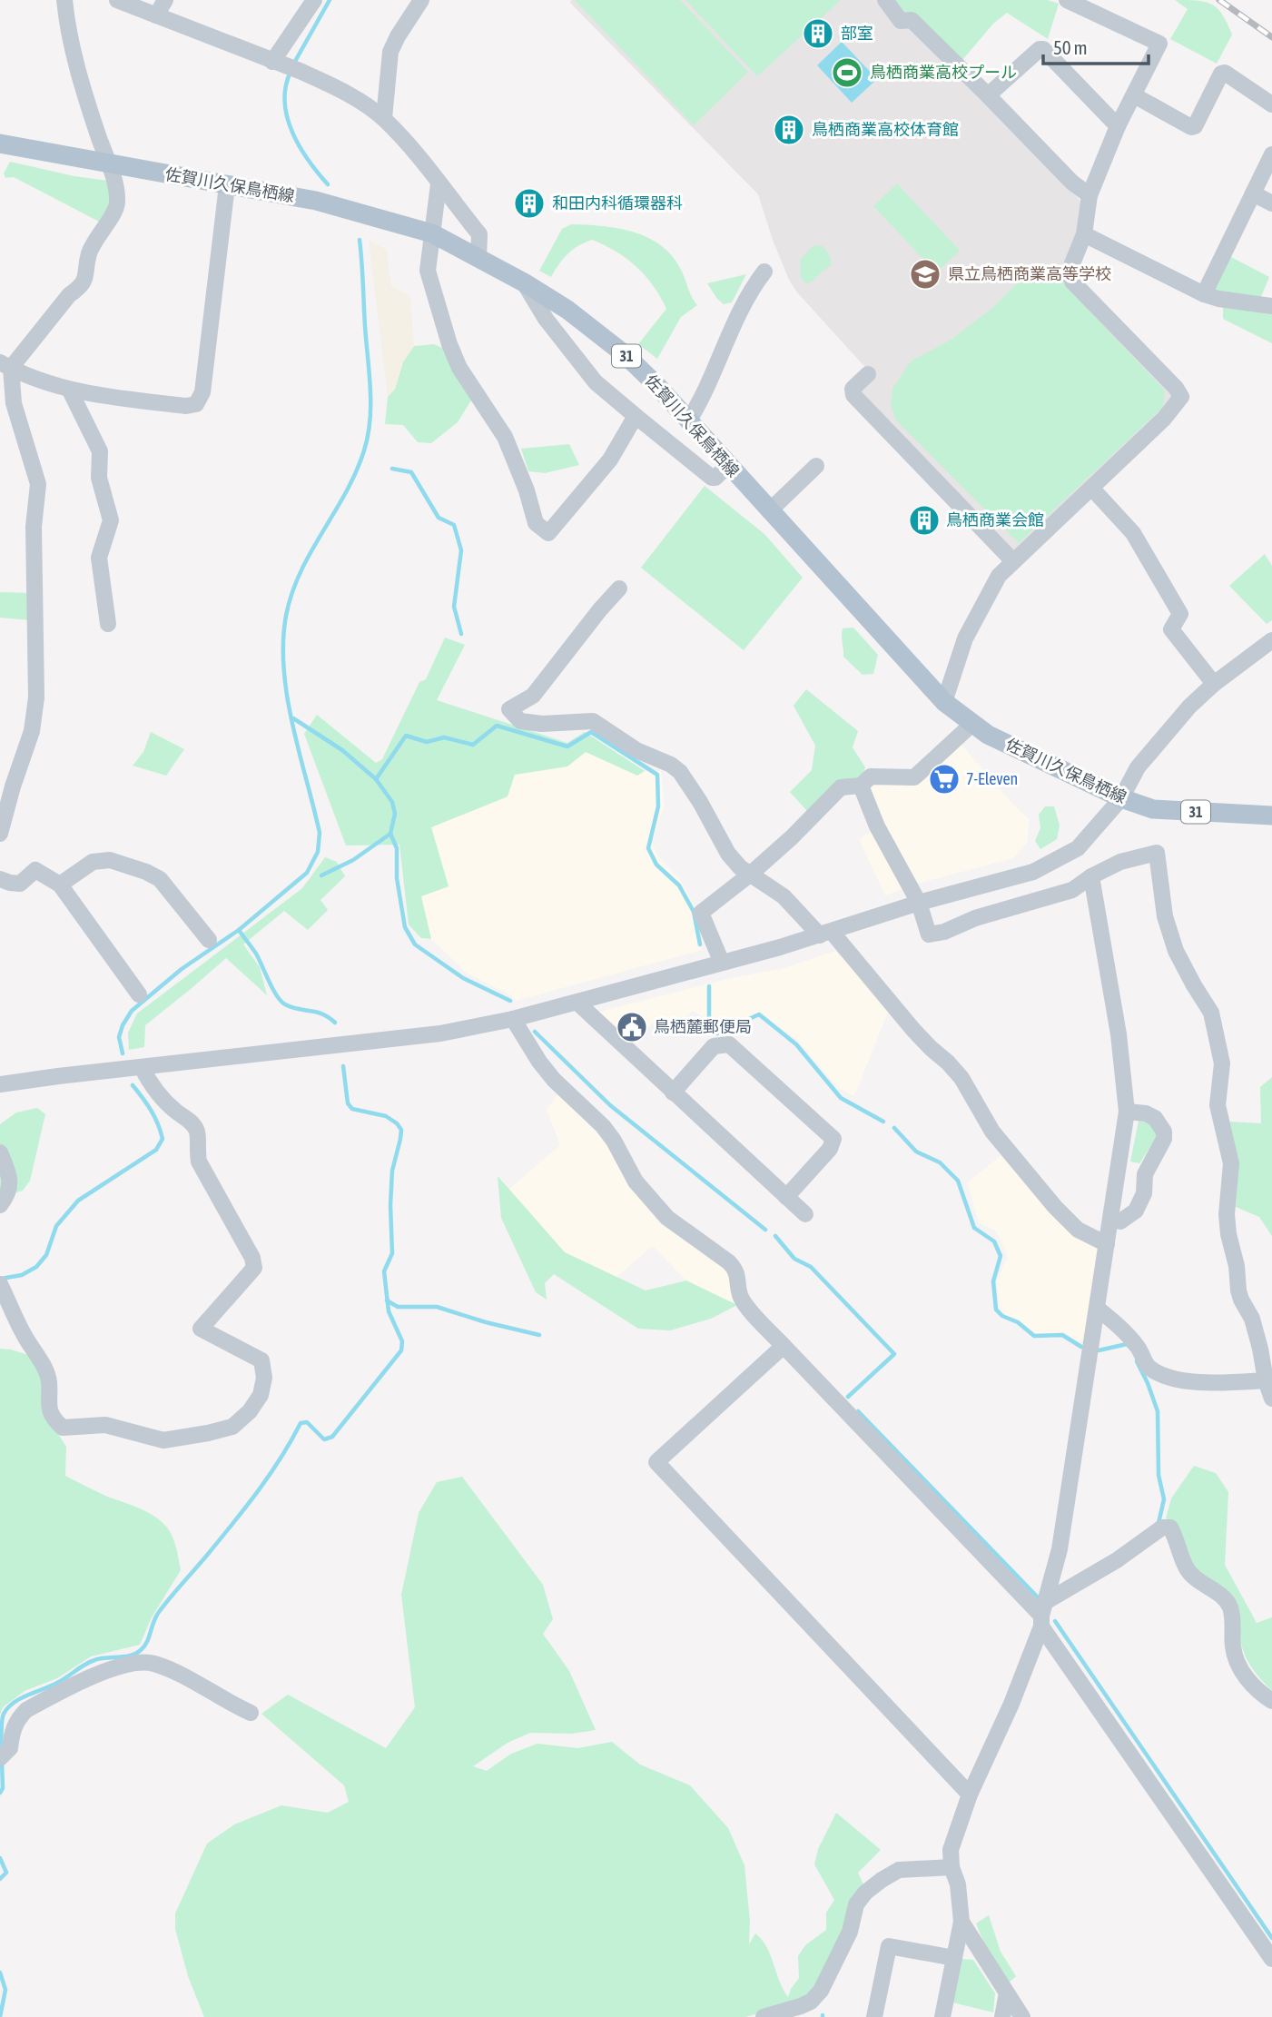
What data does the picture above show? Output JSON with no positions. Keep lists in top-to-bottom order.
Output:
{
  "streets": {
    "main road": ["佐賀川久保鳥栖線", "31"]
  },
  "places": {
    "building": [
      "部室",
      "鳥栖商業高校体育館",
      "和田内科循環器科",
      "鳥栖商業会館"
    ],
    "sports": ["鳥栖商業高校プール"],
    "school or university": ["県立鳥栖商業高等学校"],
    "supermarket": ["7-Eleven"],
    "public building": ["鳥栖麓郵便局"]
  },
  "scale_bar": "50 m"
}
